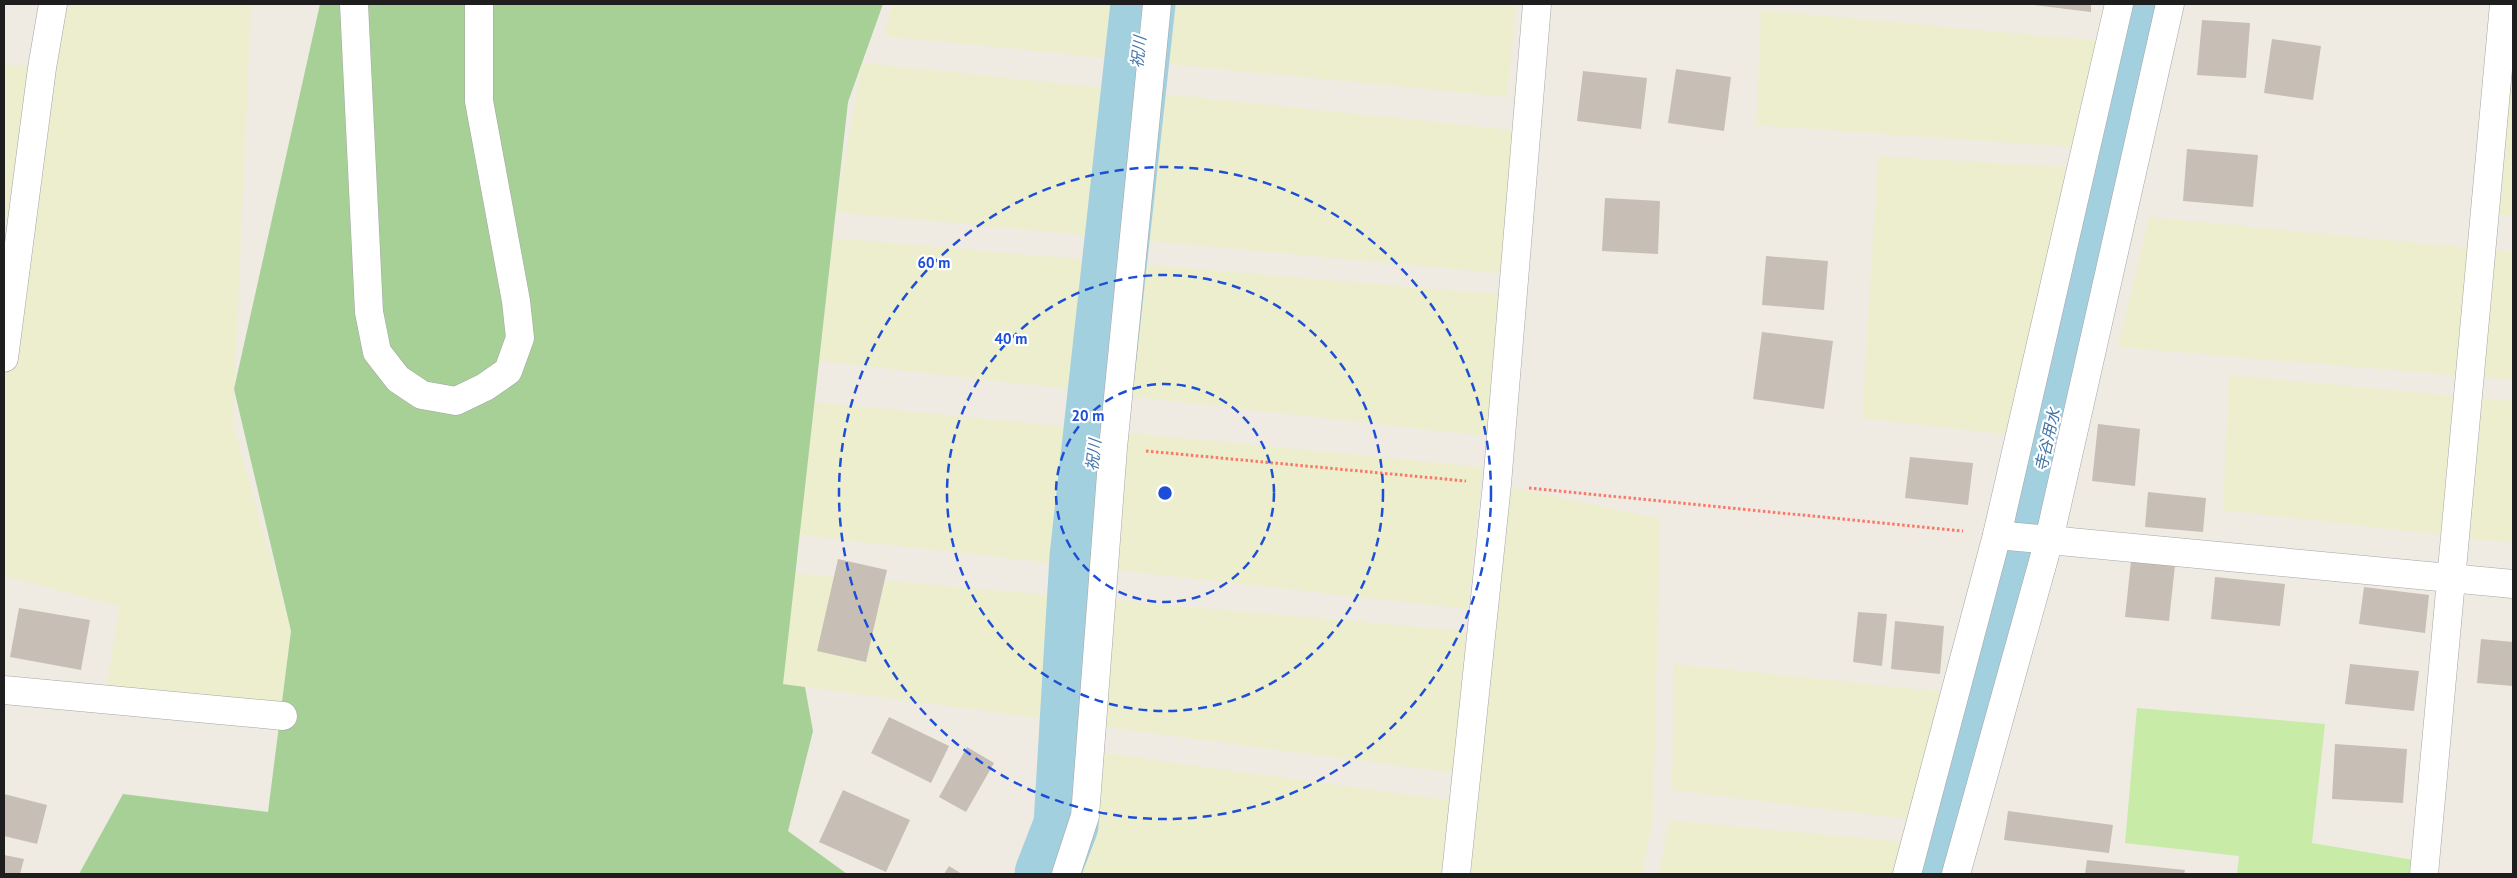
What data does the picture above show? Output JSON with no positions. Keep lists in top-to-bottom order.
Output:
{
  "water": ["祝川", "寺谷用水"],
  "rings": ["60 m", "40 m", "20 m"]
}
